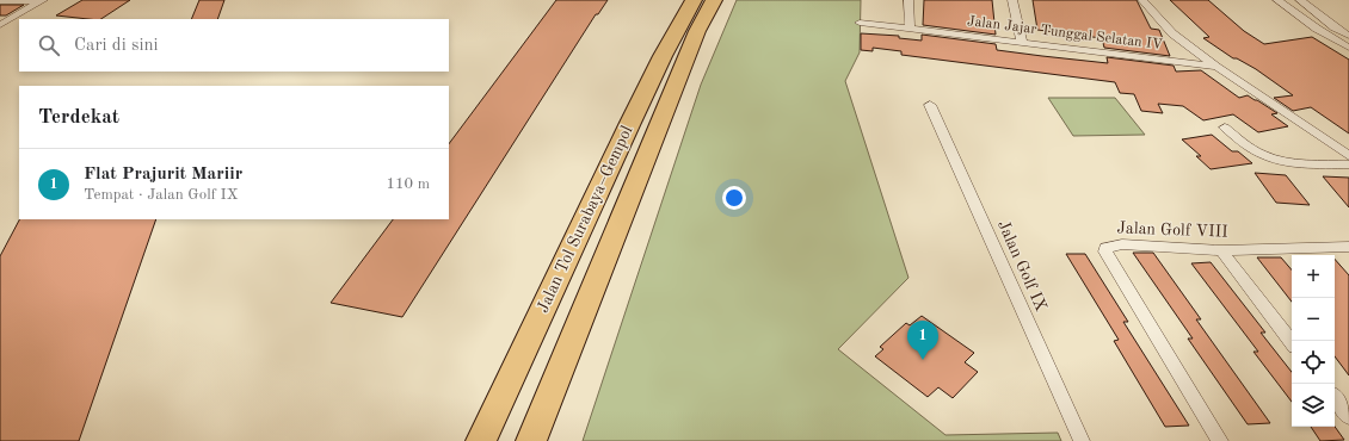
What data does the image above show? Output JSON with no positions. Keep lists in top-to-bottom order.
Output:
{
  "streets": {
    "highway": ["Jalan Tol Surabaya–Gempol"],
    "street": ["Jalan Jajar Tunggal Selatan IV", "Jalan Golf VIII", "Jalan Golf IX"]
  },
  "page": {
    "search": "Cari di sini",
    "heading": "Terdekat",
    "list": [
      {
        "mark": "1",
        "name": "Flat Prajurit Mariir",
        "note": "Tempat · Jalan Golf IX",
        "value": "110 m"
      }
    ],
    "map_buttons": ["+", "−"],
    "pins": "1"
  }
}
